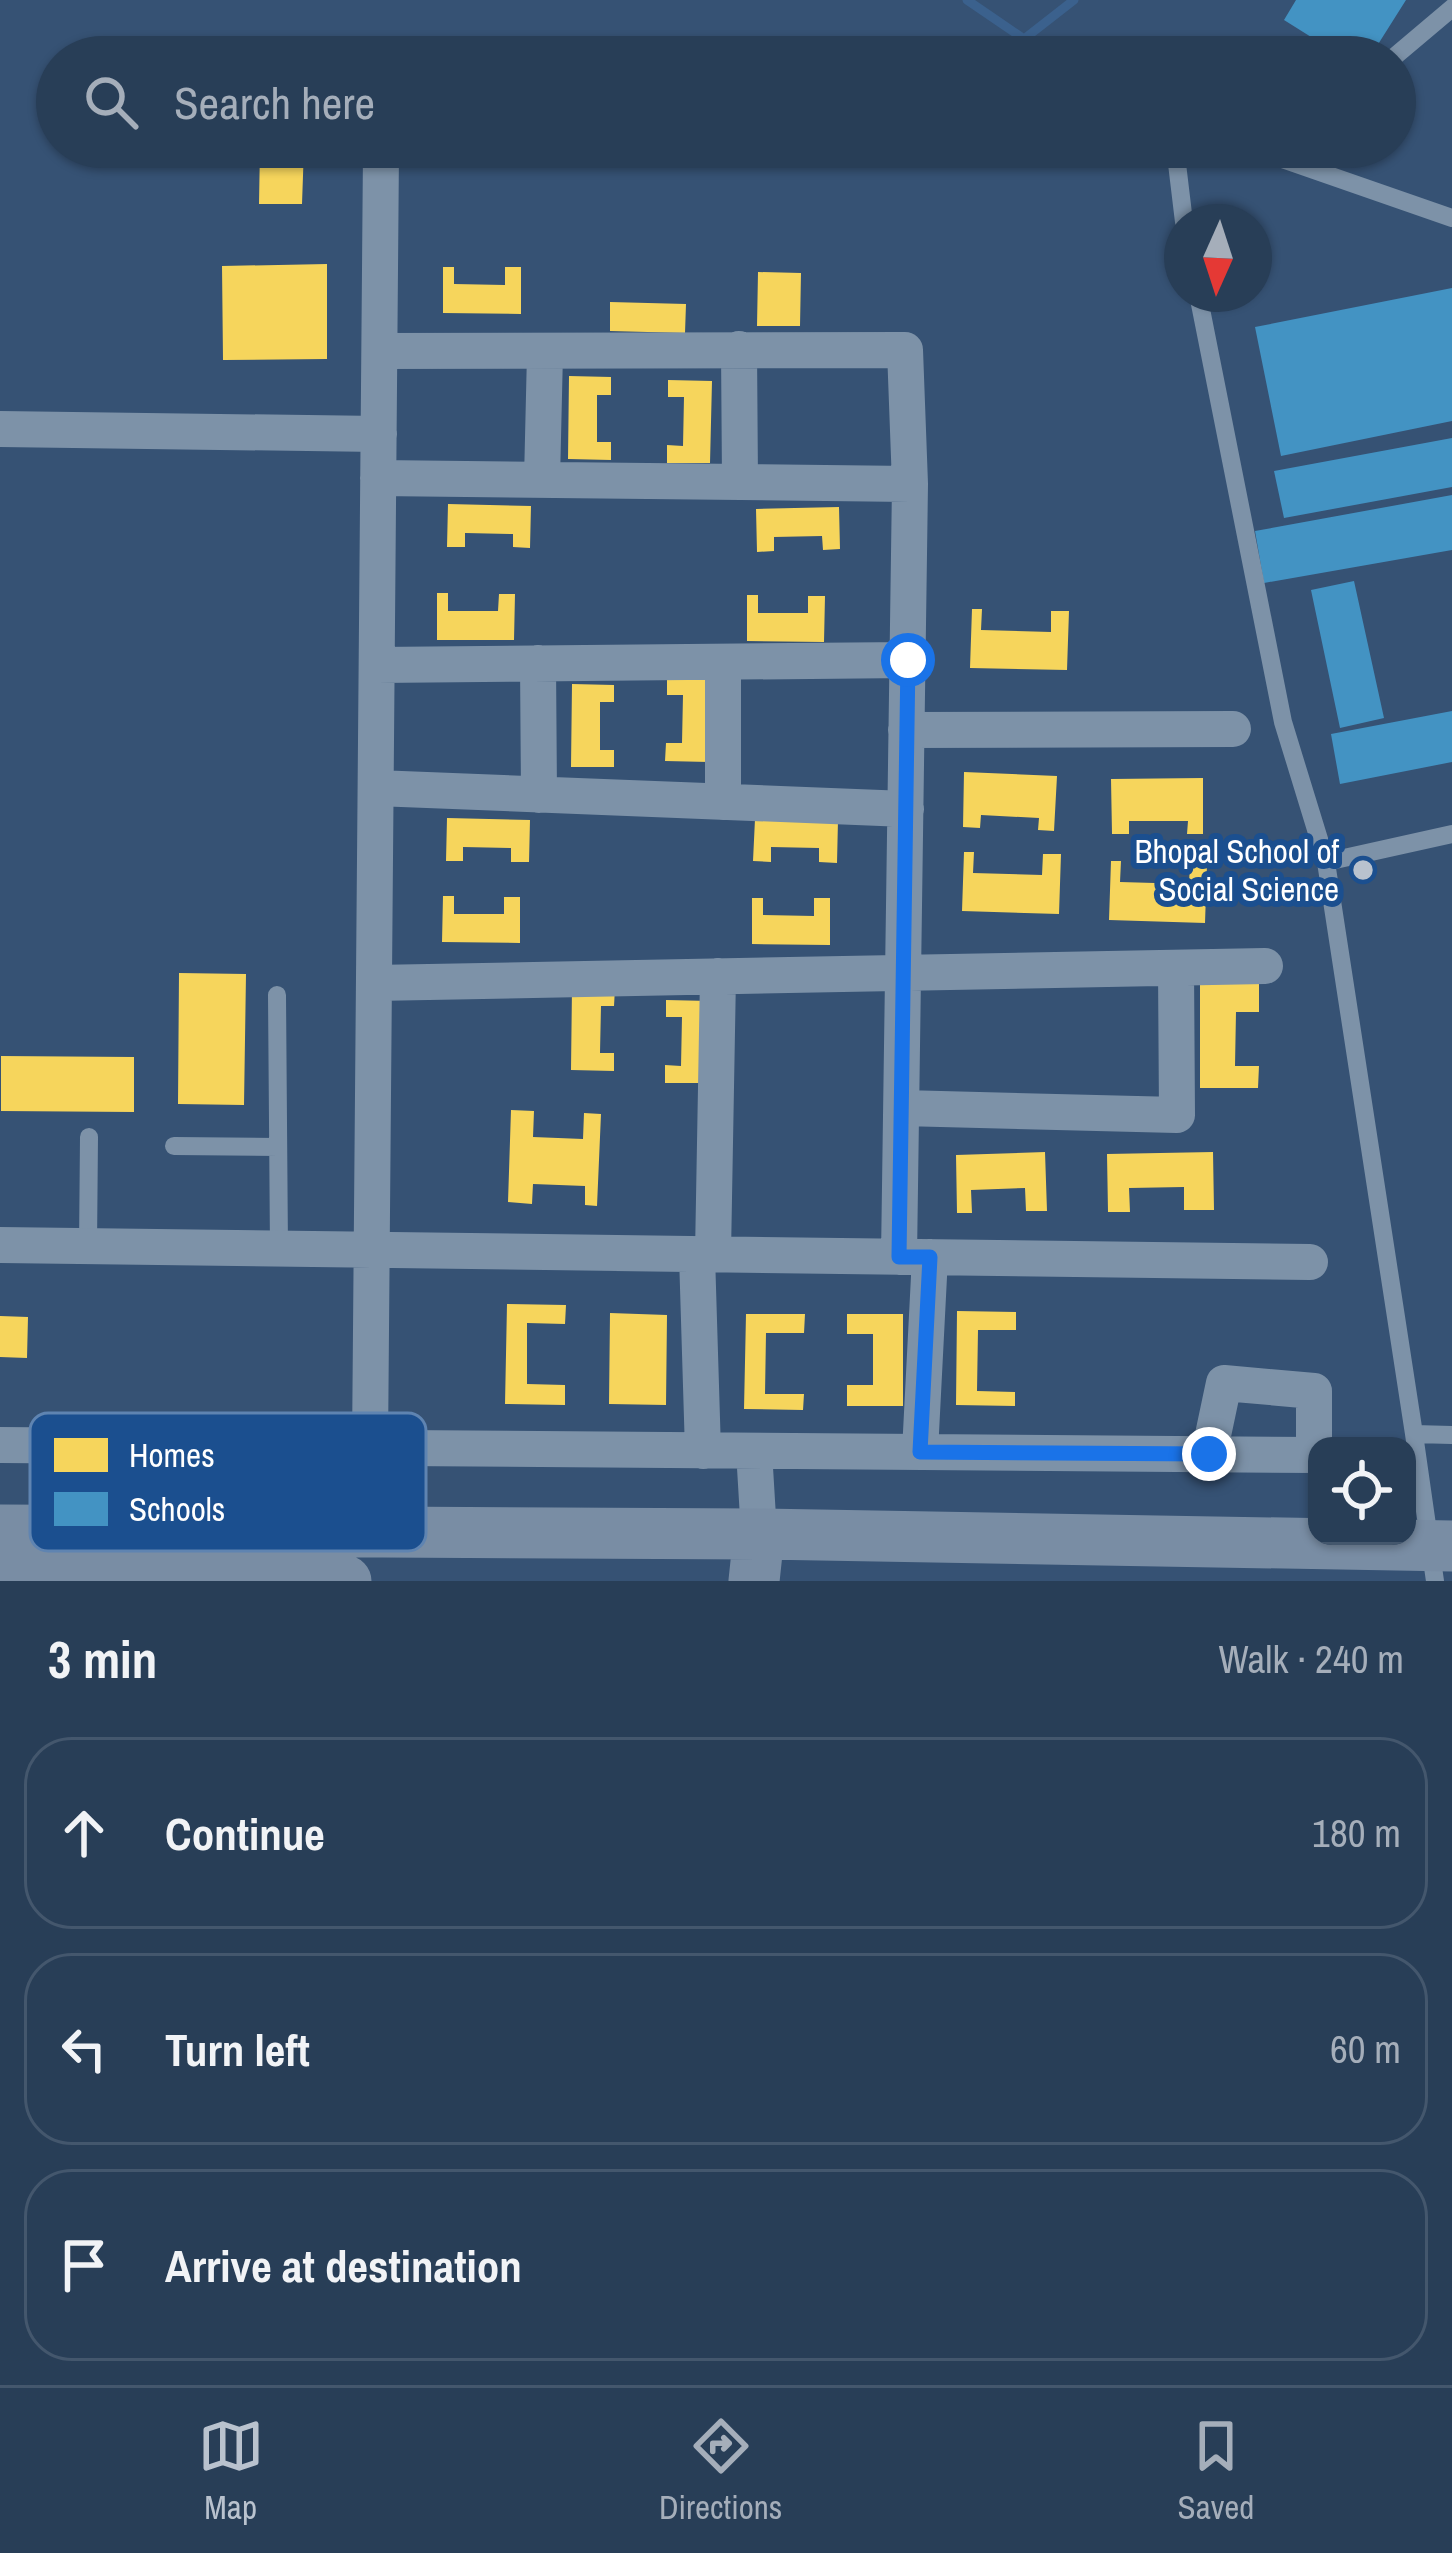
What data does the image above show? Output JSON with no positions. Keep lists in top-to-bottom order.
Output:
{
  "places": ["Bhopal School of Social Science"],
  "legend": ["Homes", "Schools"],
  "north": "bottom",
  "page": {
    "search": "Search here",
    "heading": ["3 min", "Walk · 240 m"],
    "list": [
      ["Continue", "180 m"],
      ["Turn left", "60 m"],
      "Arrive at destination"
    ],
    "nav": ["Map", "Directions", "Saved"]
  }
}
